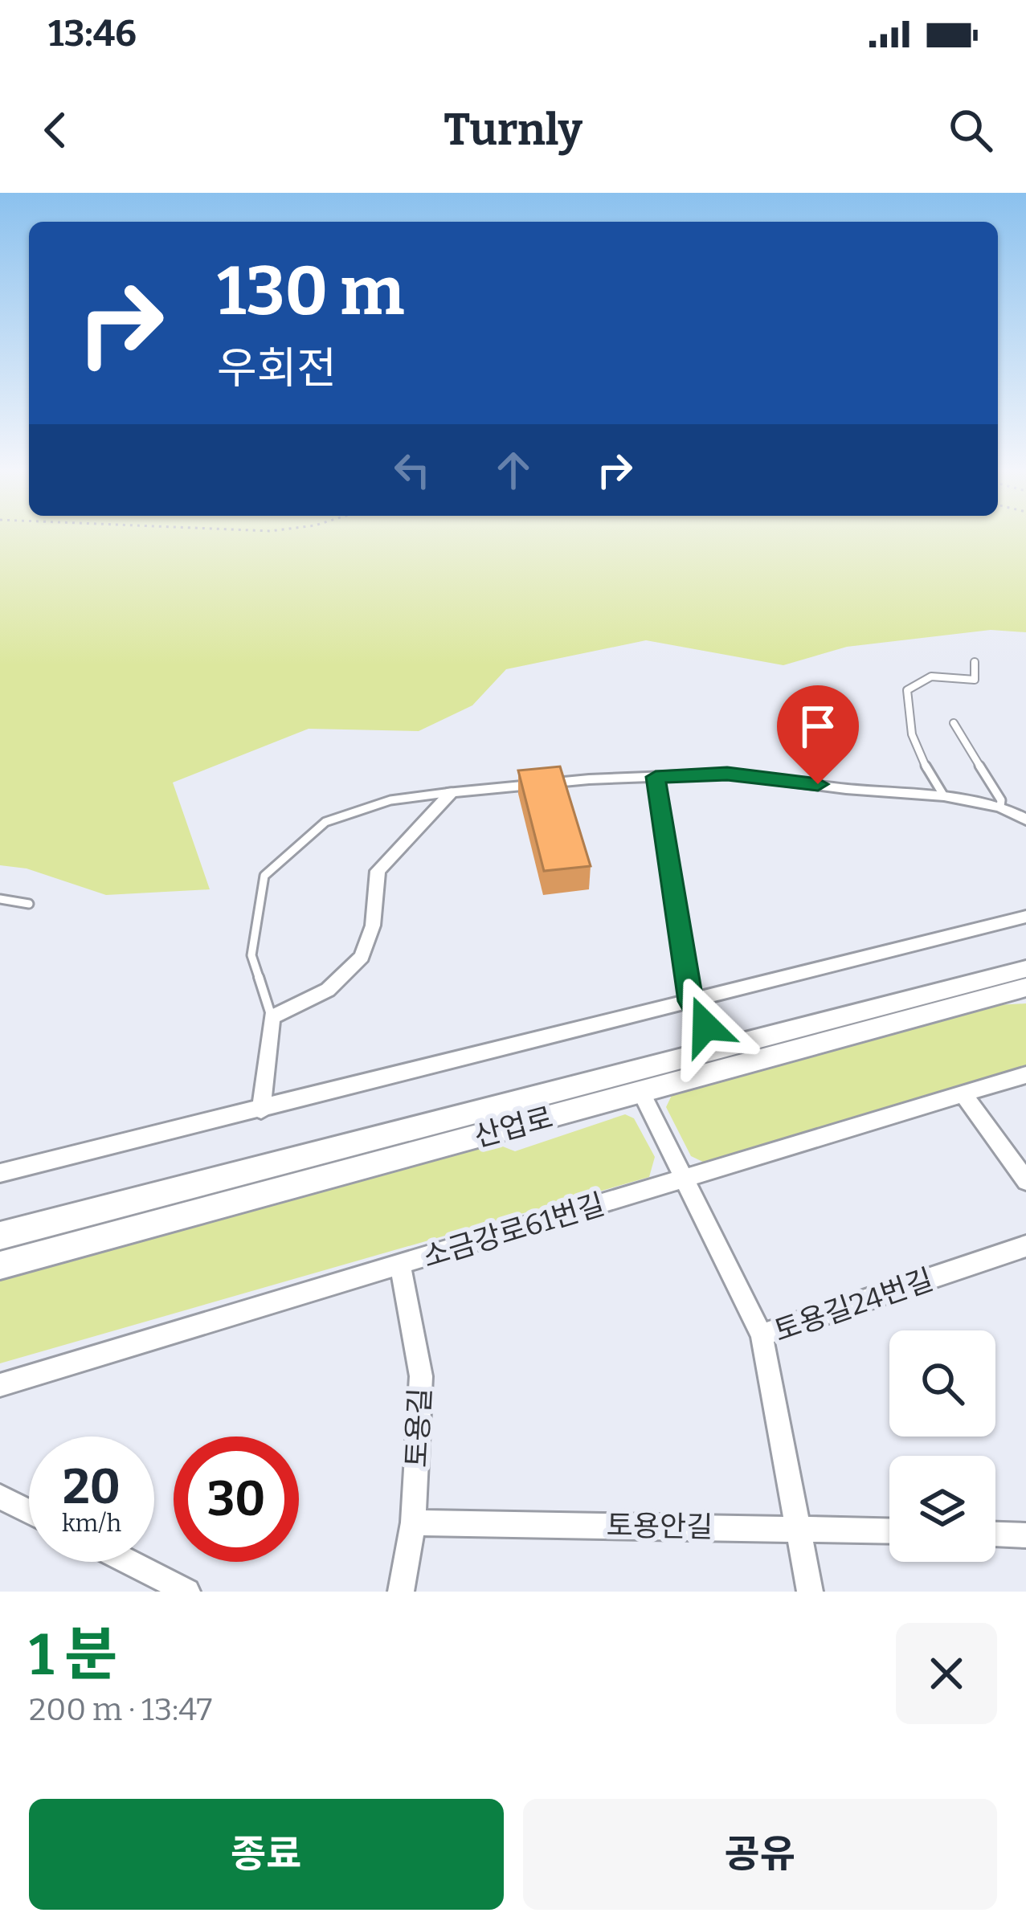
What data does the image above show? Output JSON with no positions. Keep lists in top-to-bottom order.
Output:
{
  "streets": {
    "street": [
      "산업로",
      "소금강로61번길",
      "토용길24번길",
      "토용길",
      "토용안길"
    ]
  },
  "crossings": [
    ["소금강로61번길", "토용길"],
    ["토용길24번길", "토용안길"],
    ["토용길", "토용안길"]
  ],
  "page": {
    "status": "13:46",
    "header": "Turnly",
    "turn": ["130 m", "우회전"],
    "speed": "20 km/h",
    "limit": "30",
    "heading": ["1 분", "200 m · 13:47"],
    "buttons": ["종료", "공유"]
  }
}
